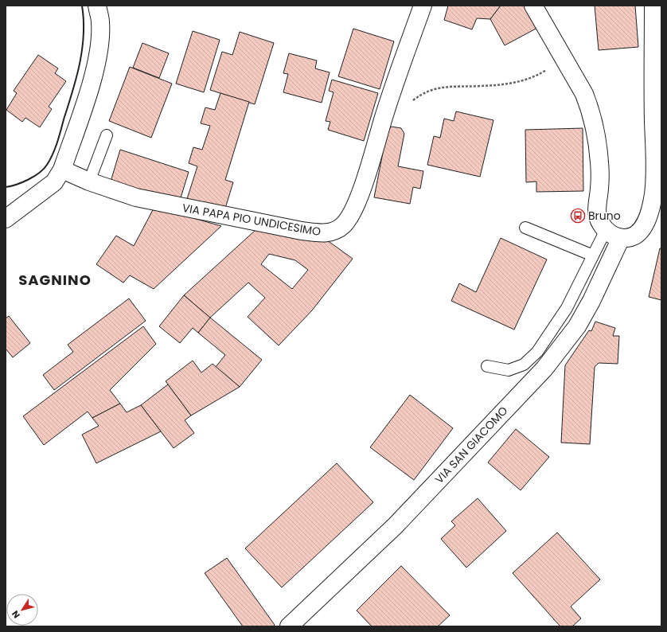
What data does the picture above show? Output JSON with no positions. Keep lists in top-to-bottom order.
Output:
{
  "streets": {
    "street": ["VIA PAPA PIO UNDICESIMO", "VIA SAN GIACOMO"]
  },
  "districts": ["SAGNINO"],
  "places": {
    "bus stop": ["Bruno"]
  },
  "north": "bottom left"
}
